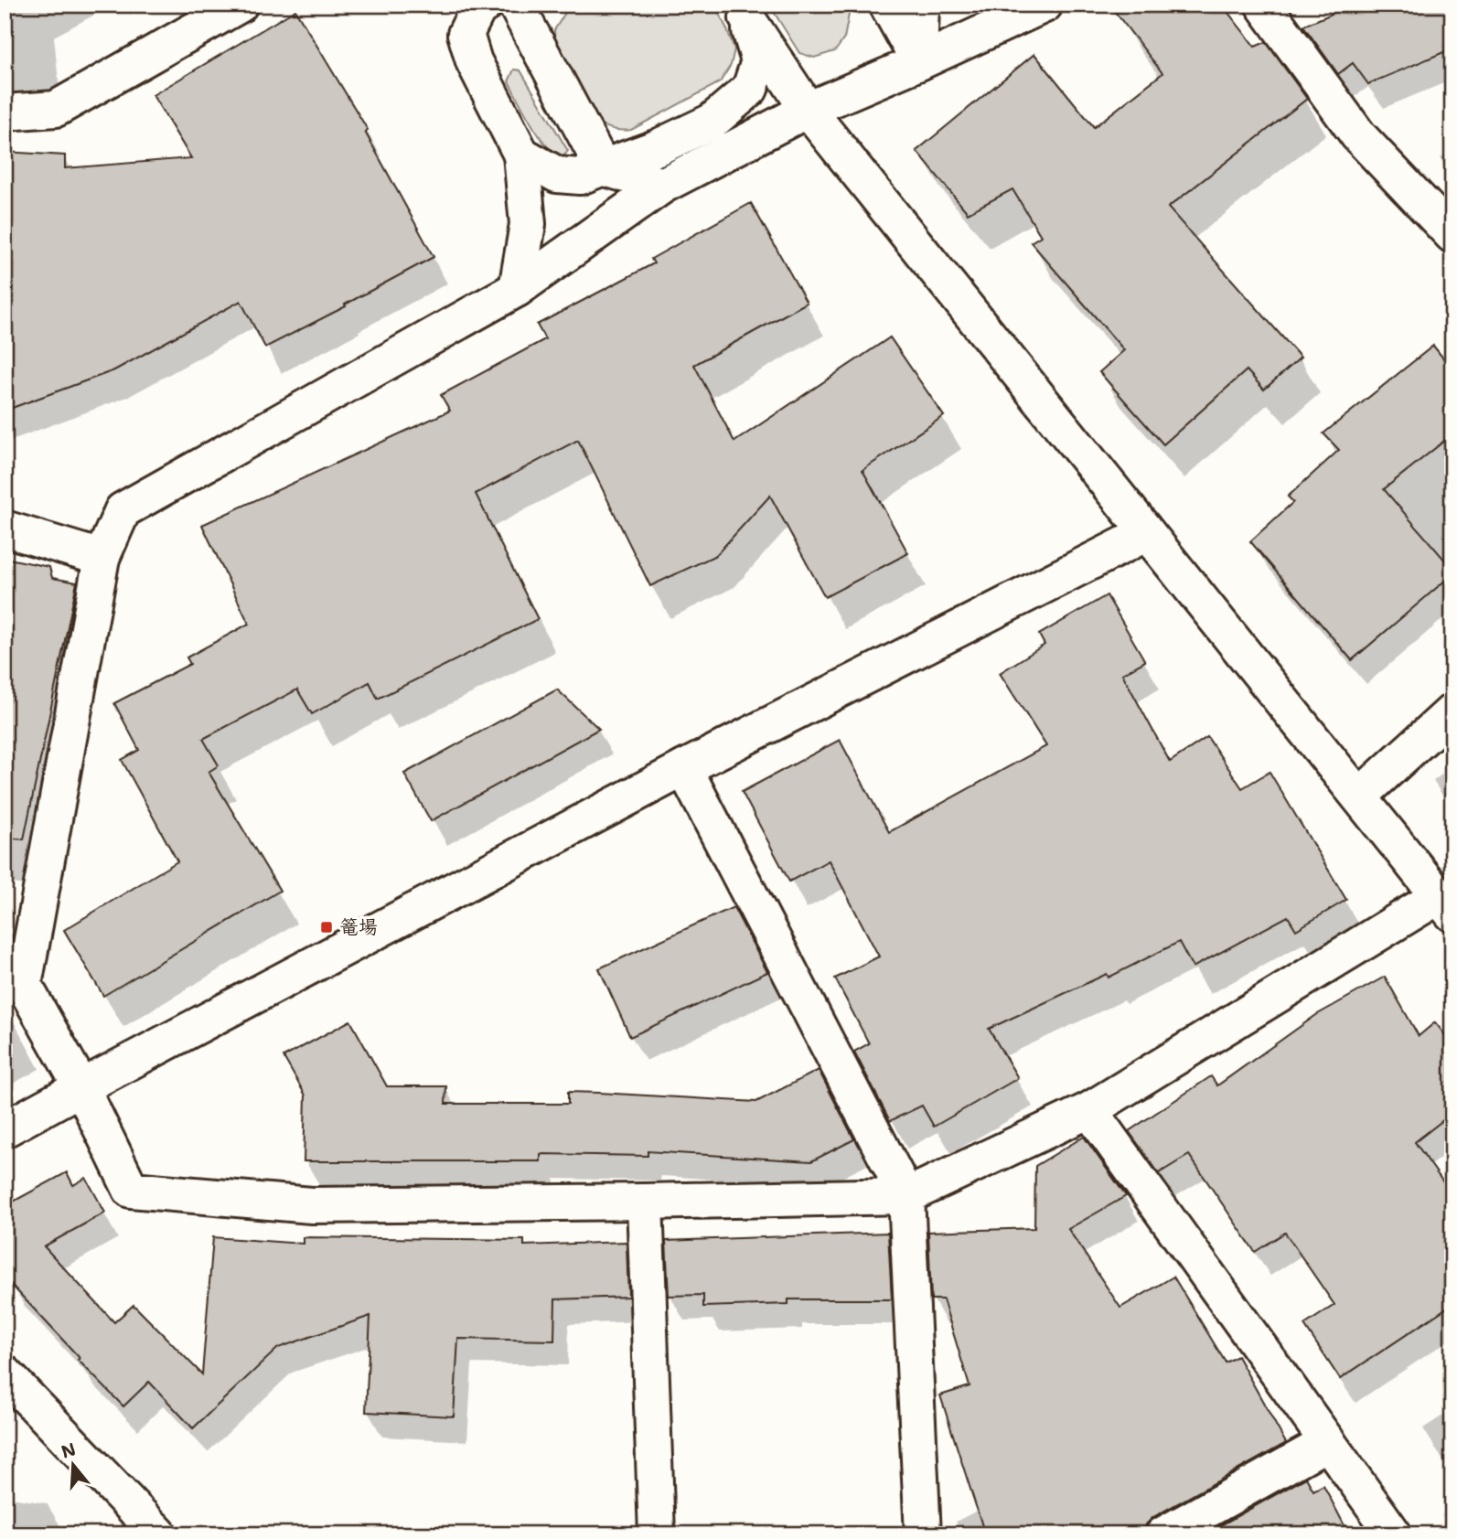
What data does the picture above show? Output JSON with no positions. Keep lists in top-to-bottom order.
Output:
{
  "places": {
    "transit": ["篭場"]
  },
  "north": "top"
}
